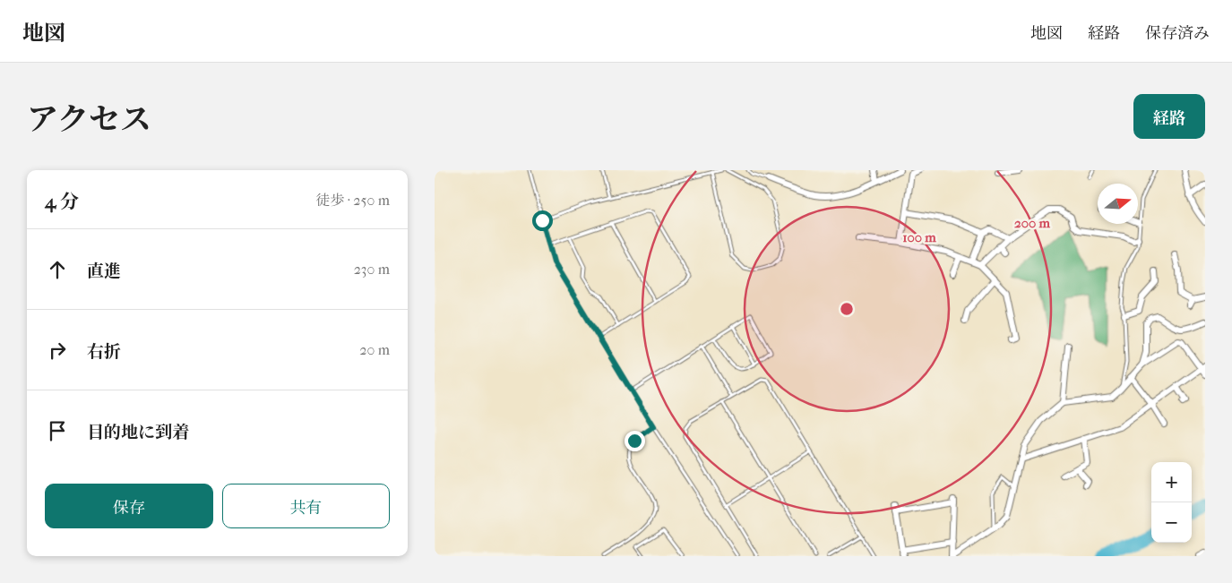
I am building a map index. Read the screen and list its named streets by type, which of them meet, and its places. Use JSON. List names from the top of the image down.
{
  "north": "right",
  "page": {
    "header": "地図",
    "nav": ["地図", "経路", "保存済み"],
    "title": "アクセス",
    "buttons": [
      "経路",
      ["保存", "共有"]
    ],
    "heading": ["4 分", "徒歩 · 250 m"],
    "list": [
      ["直進", "230 m"],
      ["右折", "20 m"],
      "目的地に到着"
    ],
    "map_buttons": ["+", "−"]
  },
  "rings": ["200 m", "100 m"]
}
